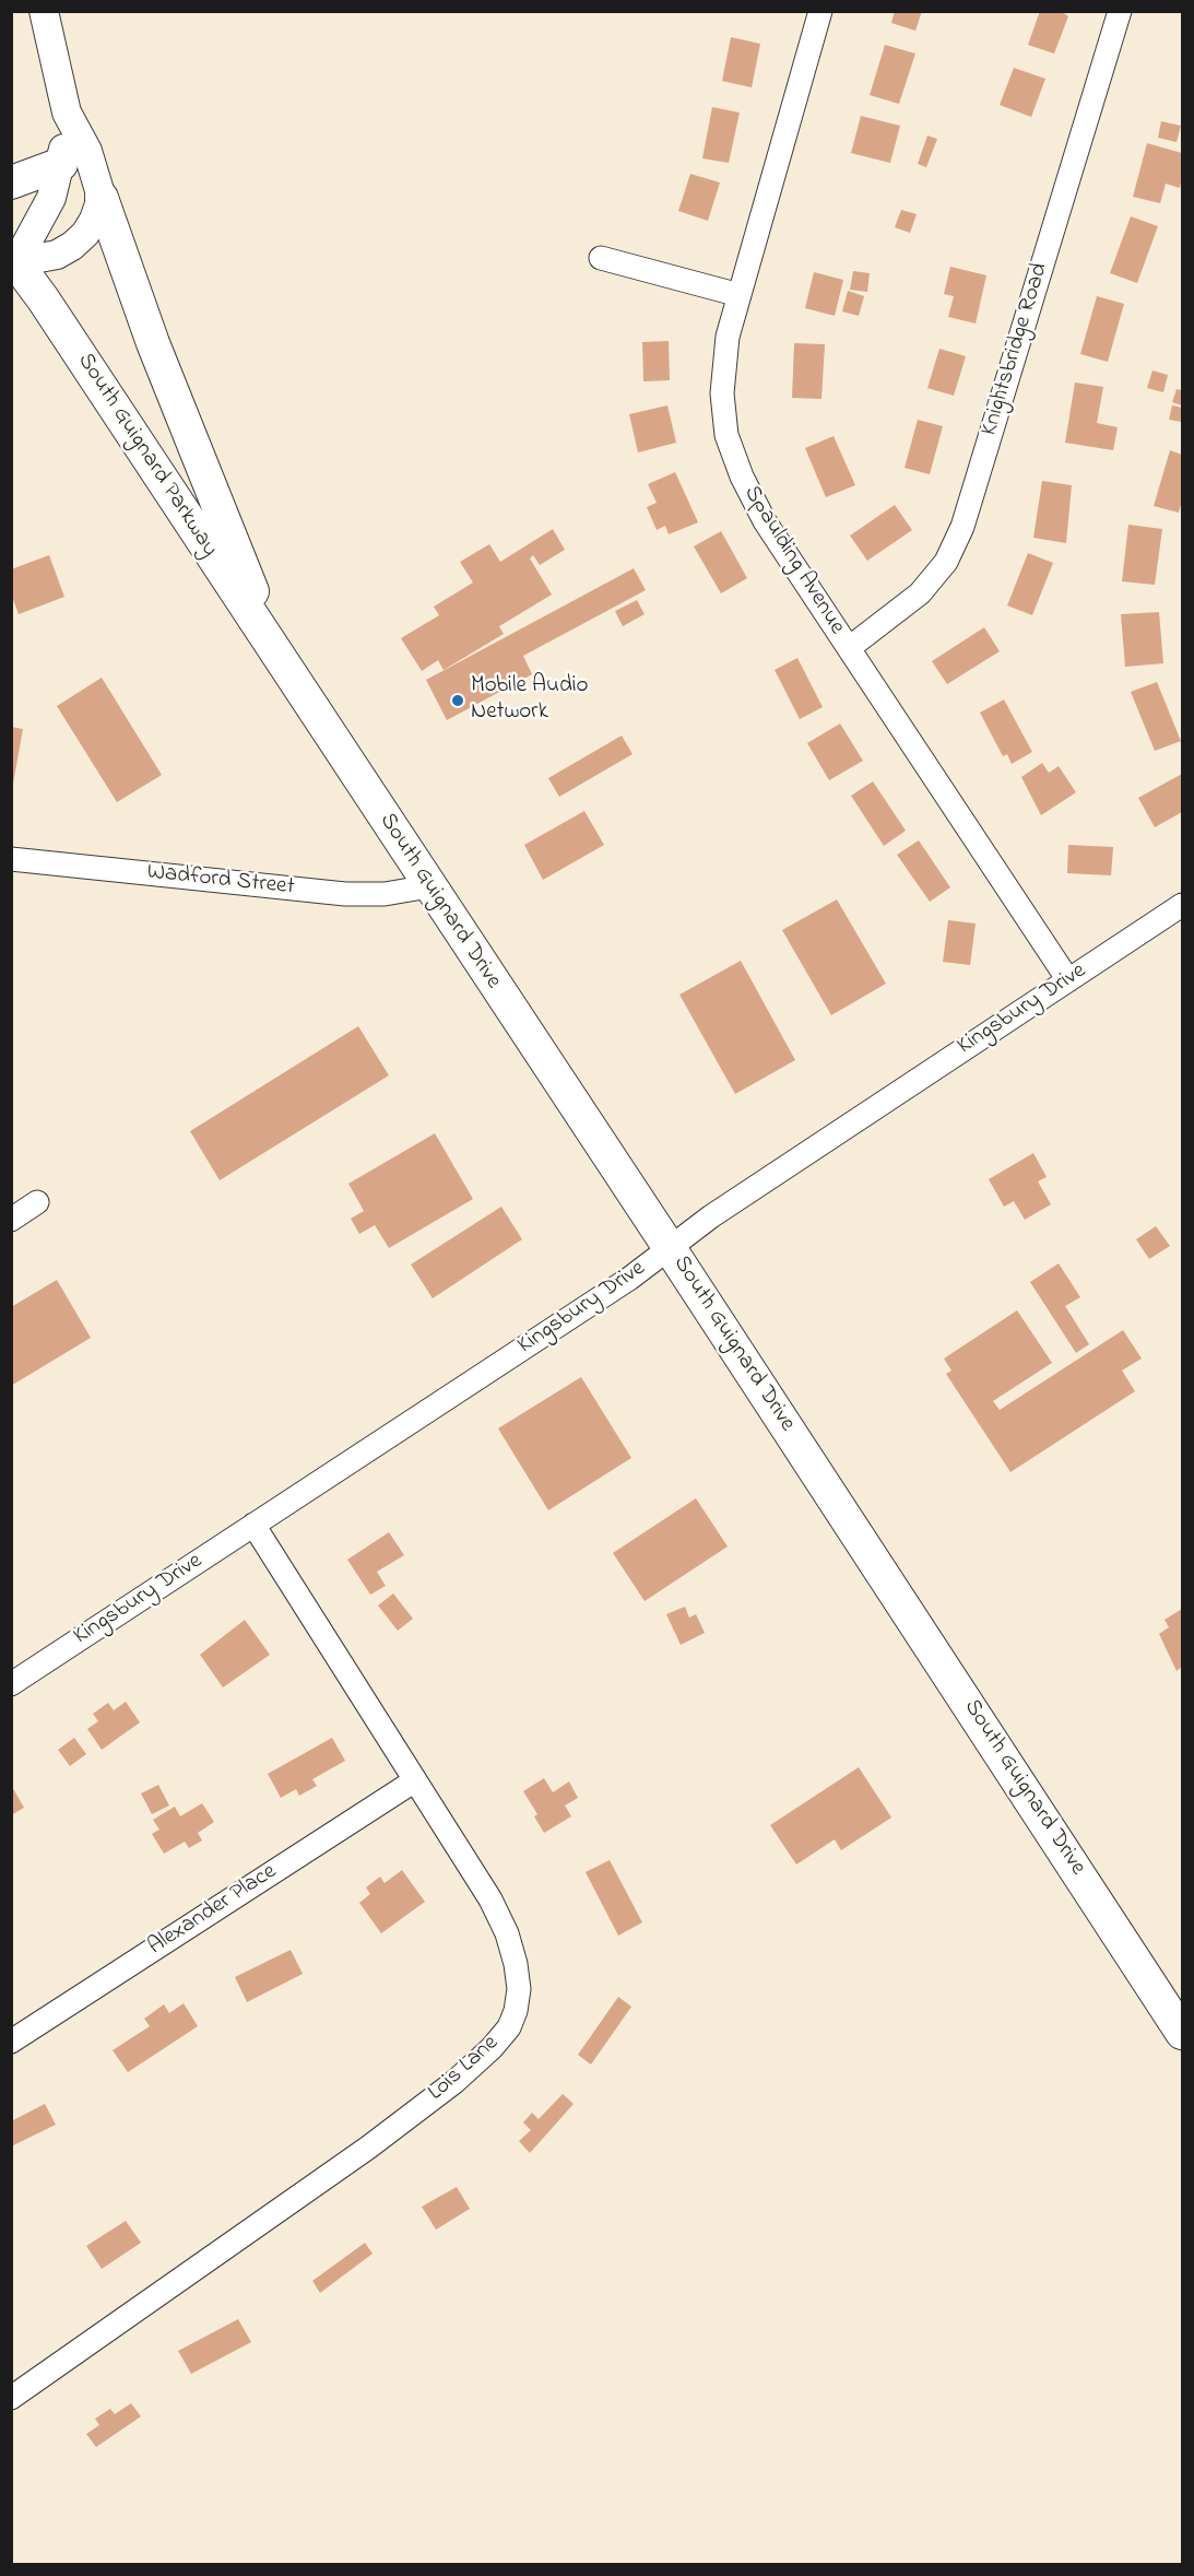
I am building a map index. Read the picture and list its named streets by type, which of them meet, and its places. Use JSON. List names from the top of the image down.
{
  "streets": {
    "highway": ["South Guignard Parkway", "South Guignard Drive"],
    "street": [
      "Knightsbridge Road",
      "Spaulding Avenue",
      "Wadford Street",
      "Kingsbury Drive",
      "Alexander Place",
      "Lois Lane"
    ]
  },
  "crossings": [
    ["Knightsbridge Road", "Spaulding Avenue"],
    ["South Guignard Parkway", "South Guignard Drive"],
    ["Spaulding Avenue", "Kingsbury Drive"],
    ["Wadford Street", "South Guignard Drive"],
    ["South Guignard Drive", "Kingsbury Drive"],
    ["Kingsbury Drive", "Lois Lane"],
    ["Alexander Place", "Lois Lane"]
  ],
  "places": ["Mobile Audio Network"]
}
